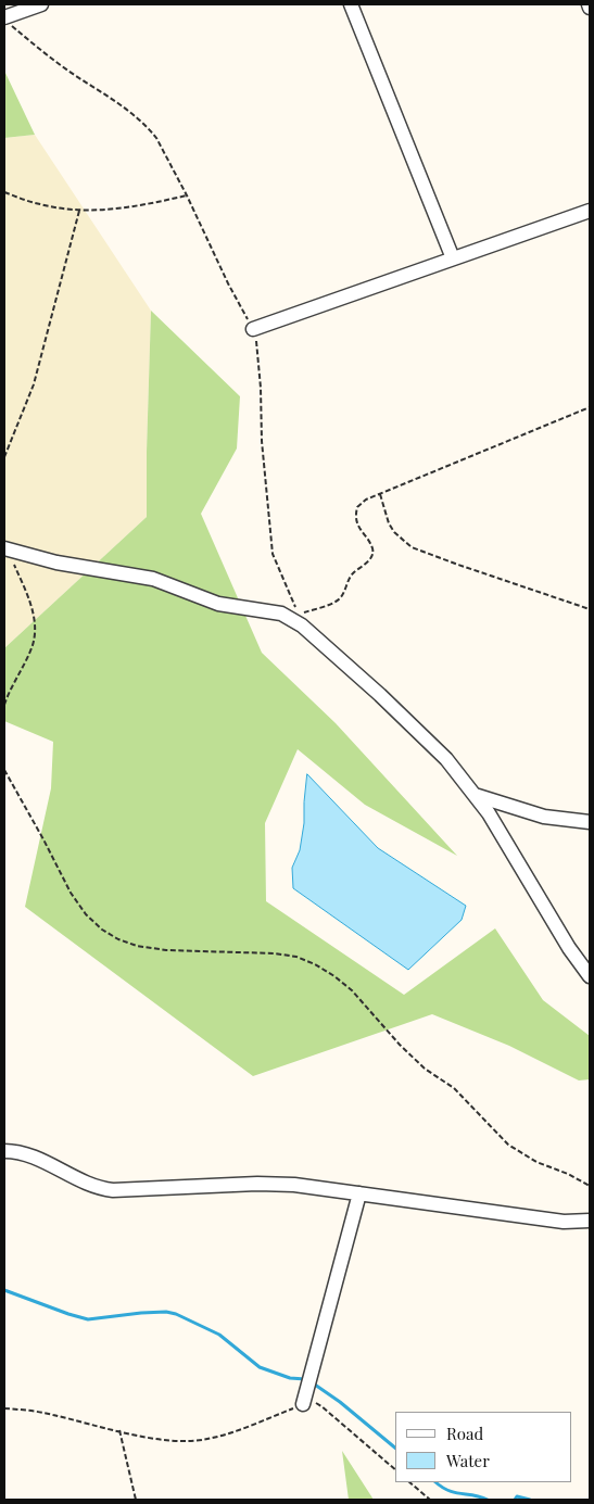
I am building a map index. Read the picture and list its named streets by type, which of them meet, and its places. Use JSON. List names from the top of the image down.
{
  "legend": ["Road", "Water"]
}
